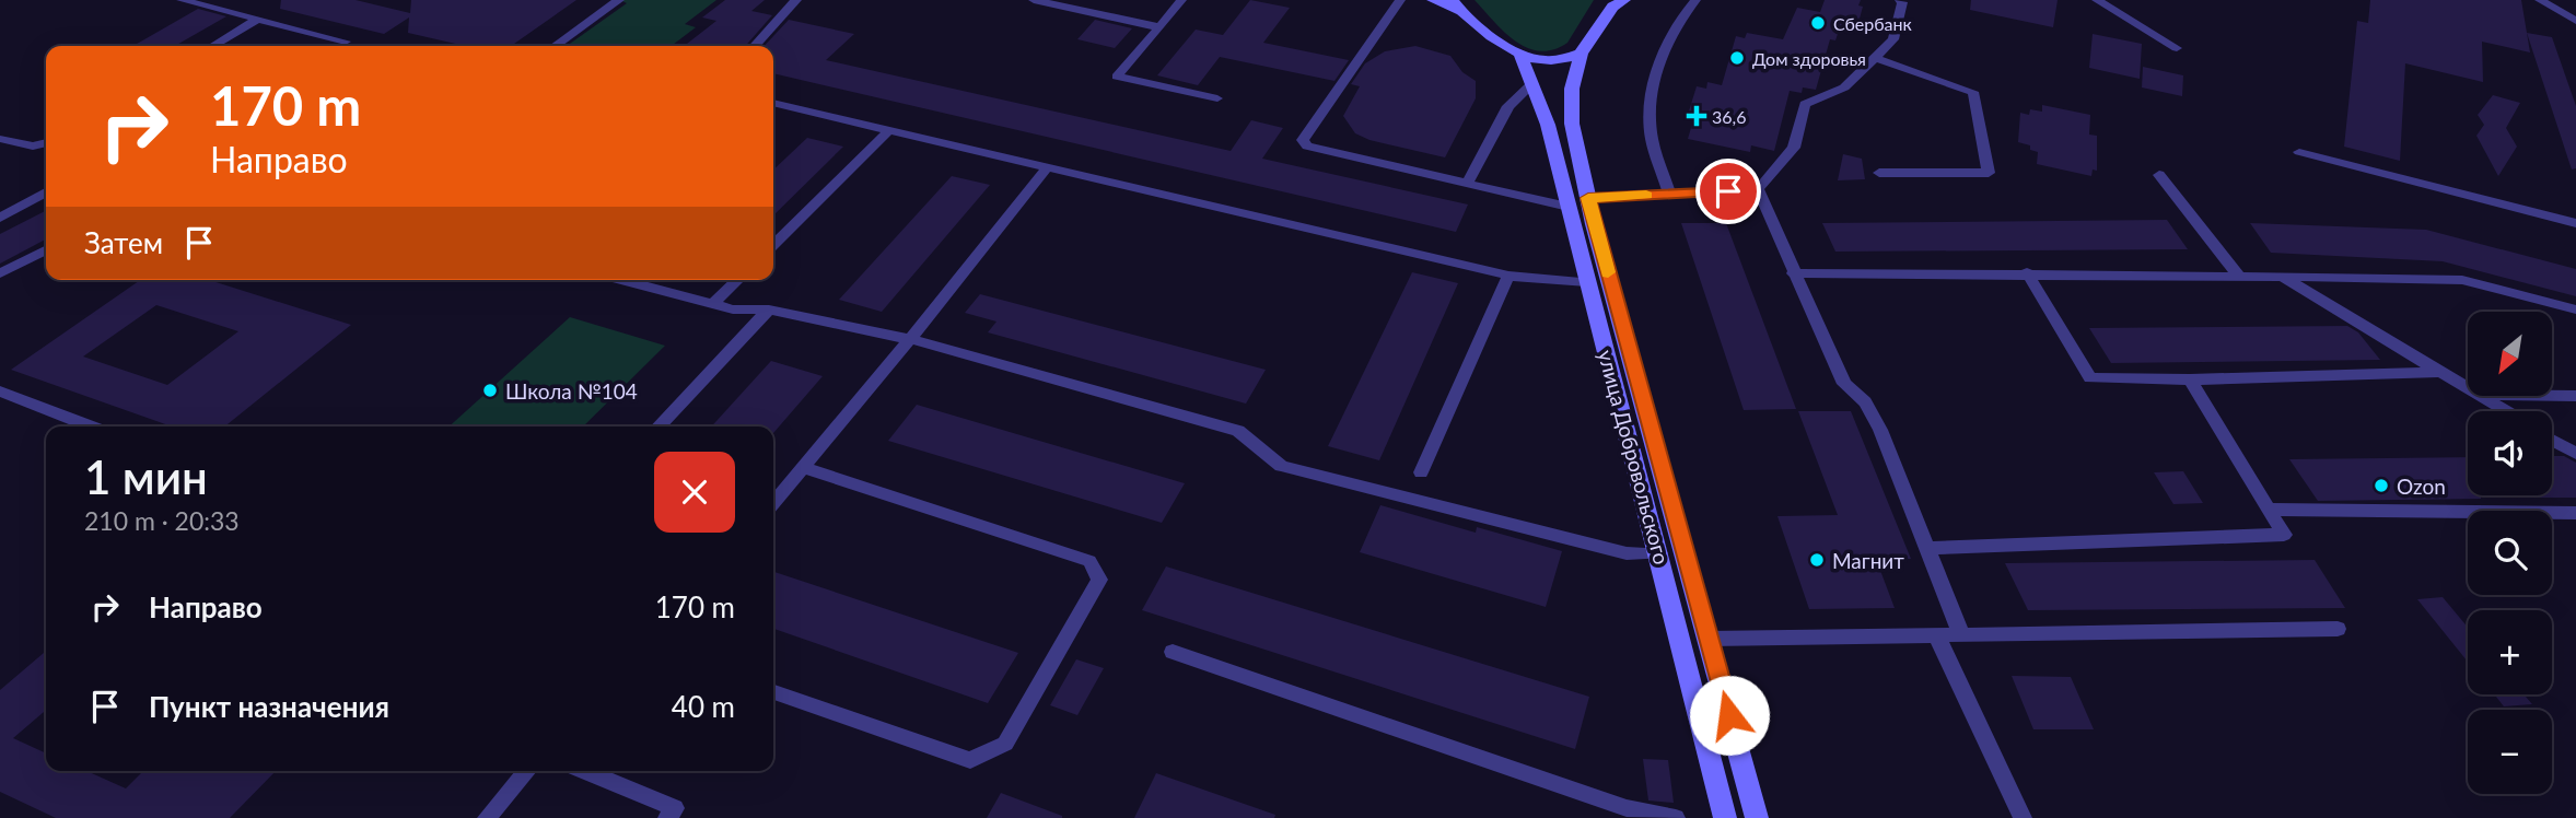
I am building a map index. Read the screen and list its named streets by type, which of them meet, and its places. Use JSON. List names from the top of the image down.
{
  "streets": {
    "main road": ["улица Добровольского"]
  },
  "places": {
    "other": [
      "Сбербанк",
      "Дом здоровья",
      "Школа №104",
      "Ozon",
      "Магнит"
    ],
    "health": ["36,6"]
  },
  "north": "bottom left",
  "page": {
    "turn": ["170 m", "Направо"],
    "then": "Затем",
    "map_buttons": ["+", "−"],
    "heading": ["1 мин", "210 m · 20:33"],
    "list": [
      {
        "name": "Направо",
        "value": "170 m"
      },
      {
        "name": "Пункт назначения",
        "value": "40 m"
      }
    ]
  }
}
